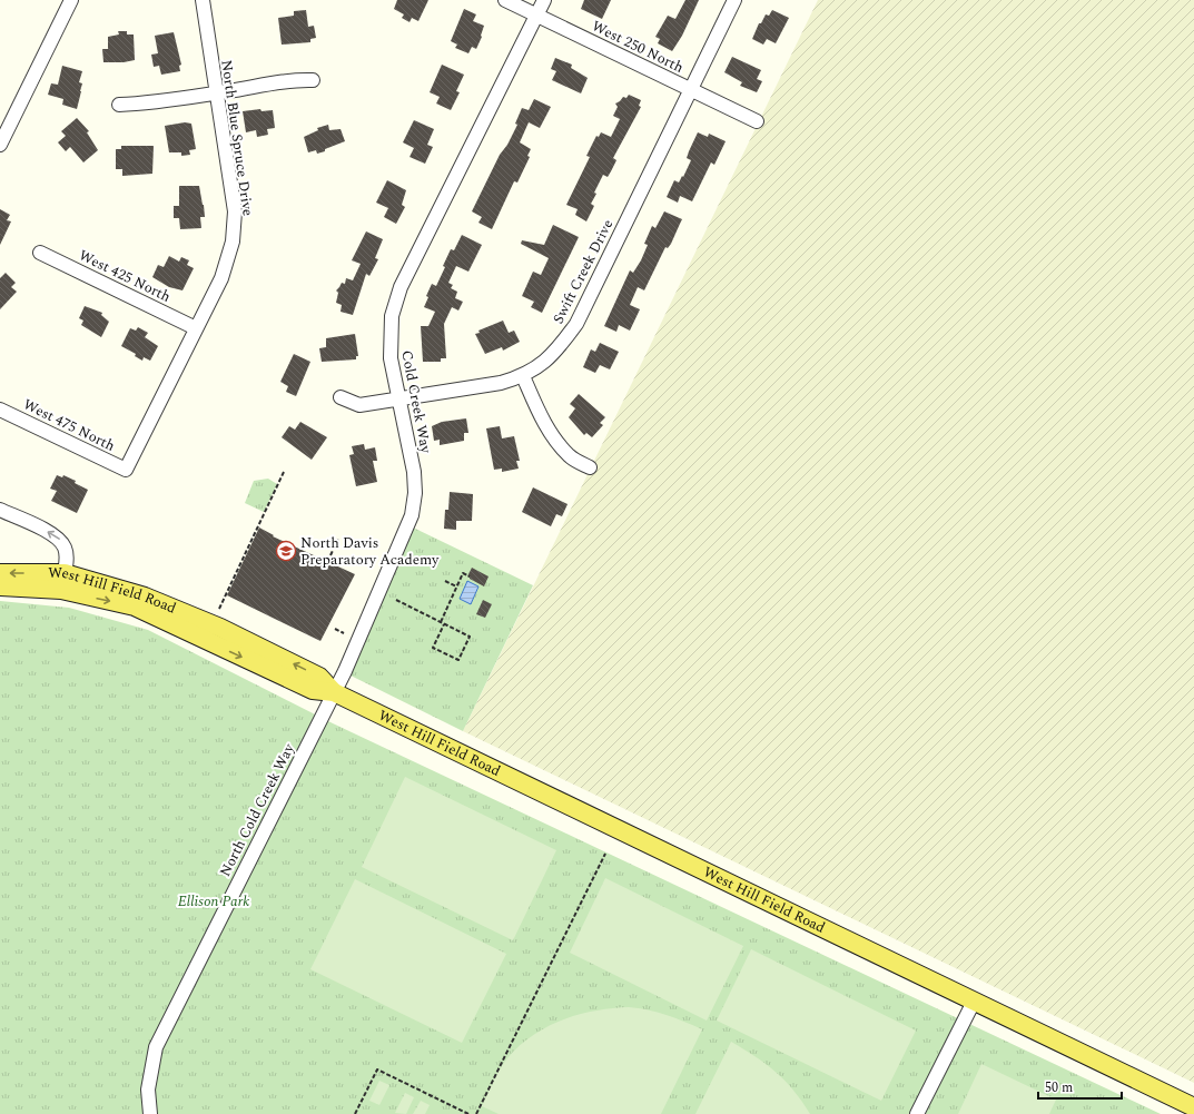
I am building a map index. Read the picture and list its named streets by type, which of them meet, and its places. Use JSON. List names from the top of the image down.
{
  "streets": {
    "main road": ["West Hill Field Road"],
    "street": [
      "West 250 North",
      "North Blue Spruce Drive",
      "Swift Creek Drive",
      "West 425 North",
      "Cold Creek Way",
      "West 475 North",
      "North Cold Creek Way"
    ]
  },
  "crossings": [
    ["West 250 North", "Swift Creek Drive"],
    ["West 250 North", "Cold Creek Way"],
    ["North Blue Spruce Drive", "West 425 North"],
    ["North Blue Spruce Drive", "West 475 North"],
    ["Swift Creek Drive", "Cold Creek Way"],
    ["Cold Creek Way", "North Cold Creek Way"],
    ["West Hill Field Road", "North Cold Creek Way"]
  ],
  "parks": ["Ellison Park"],
  "places": {
    "school or university": ["North Davis Preparatory Academy"]
  },
  "scale_bar": "50 m"
}
